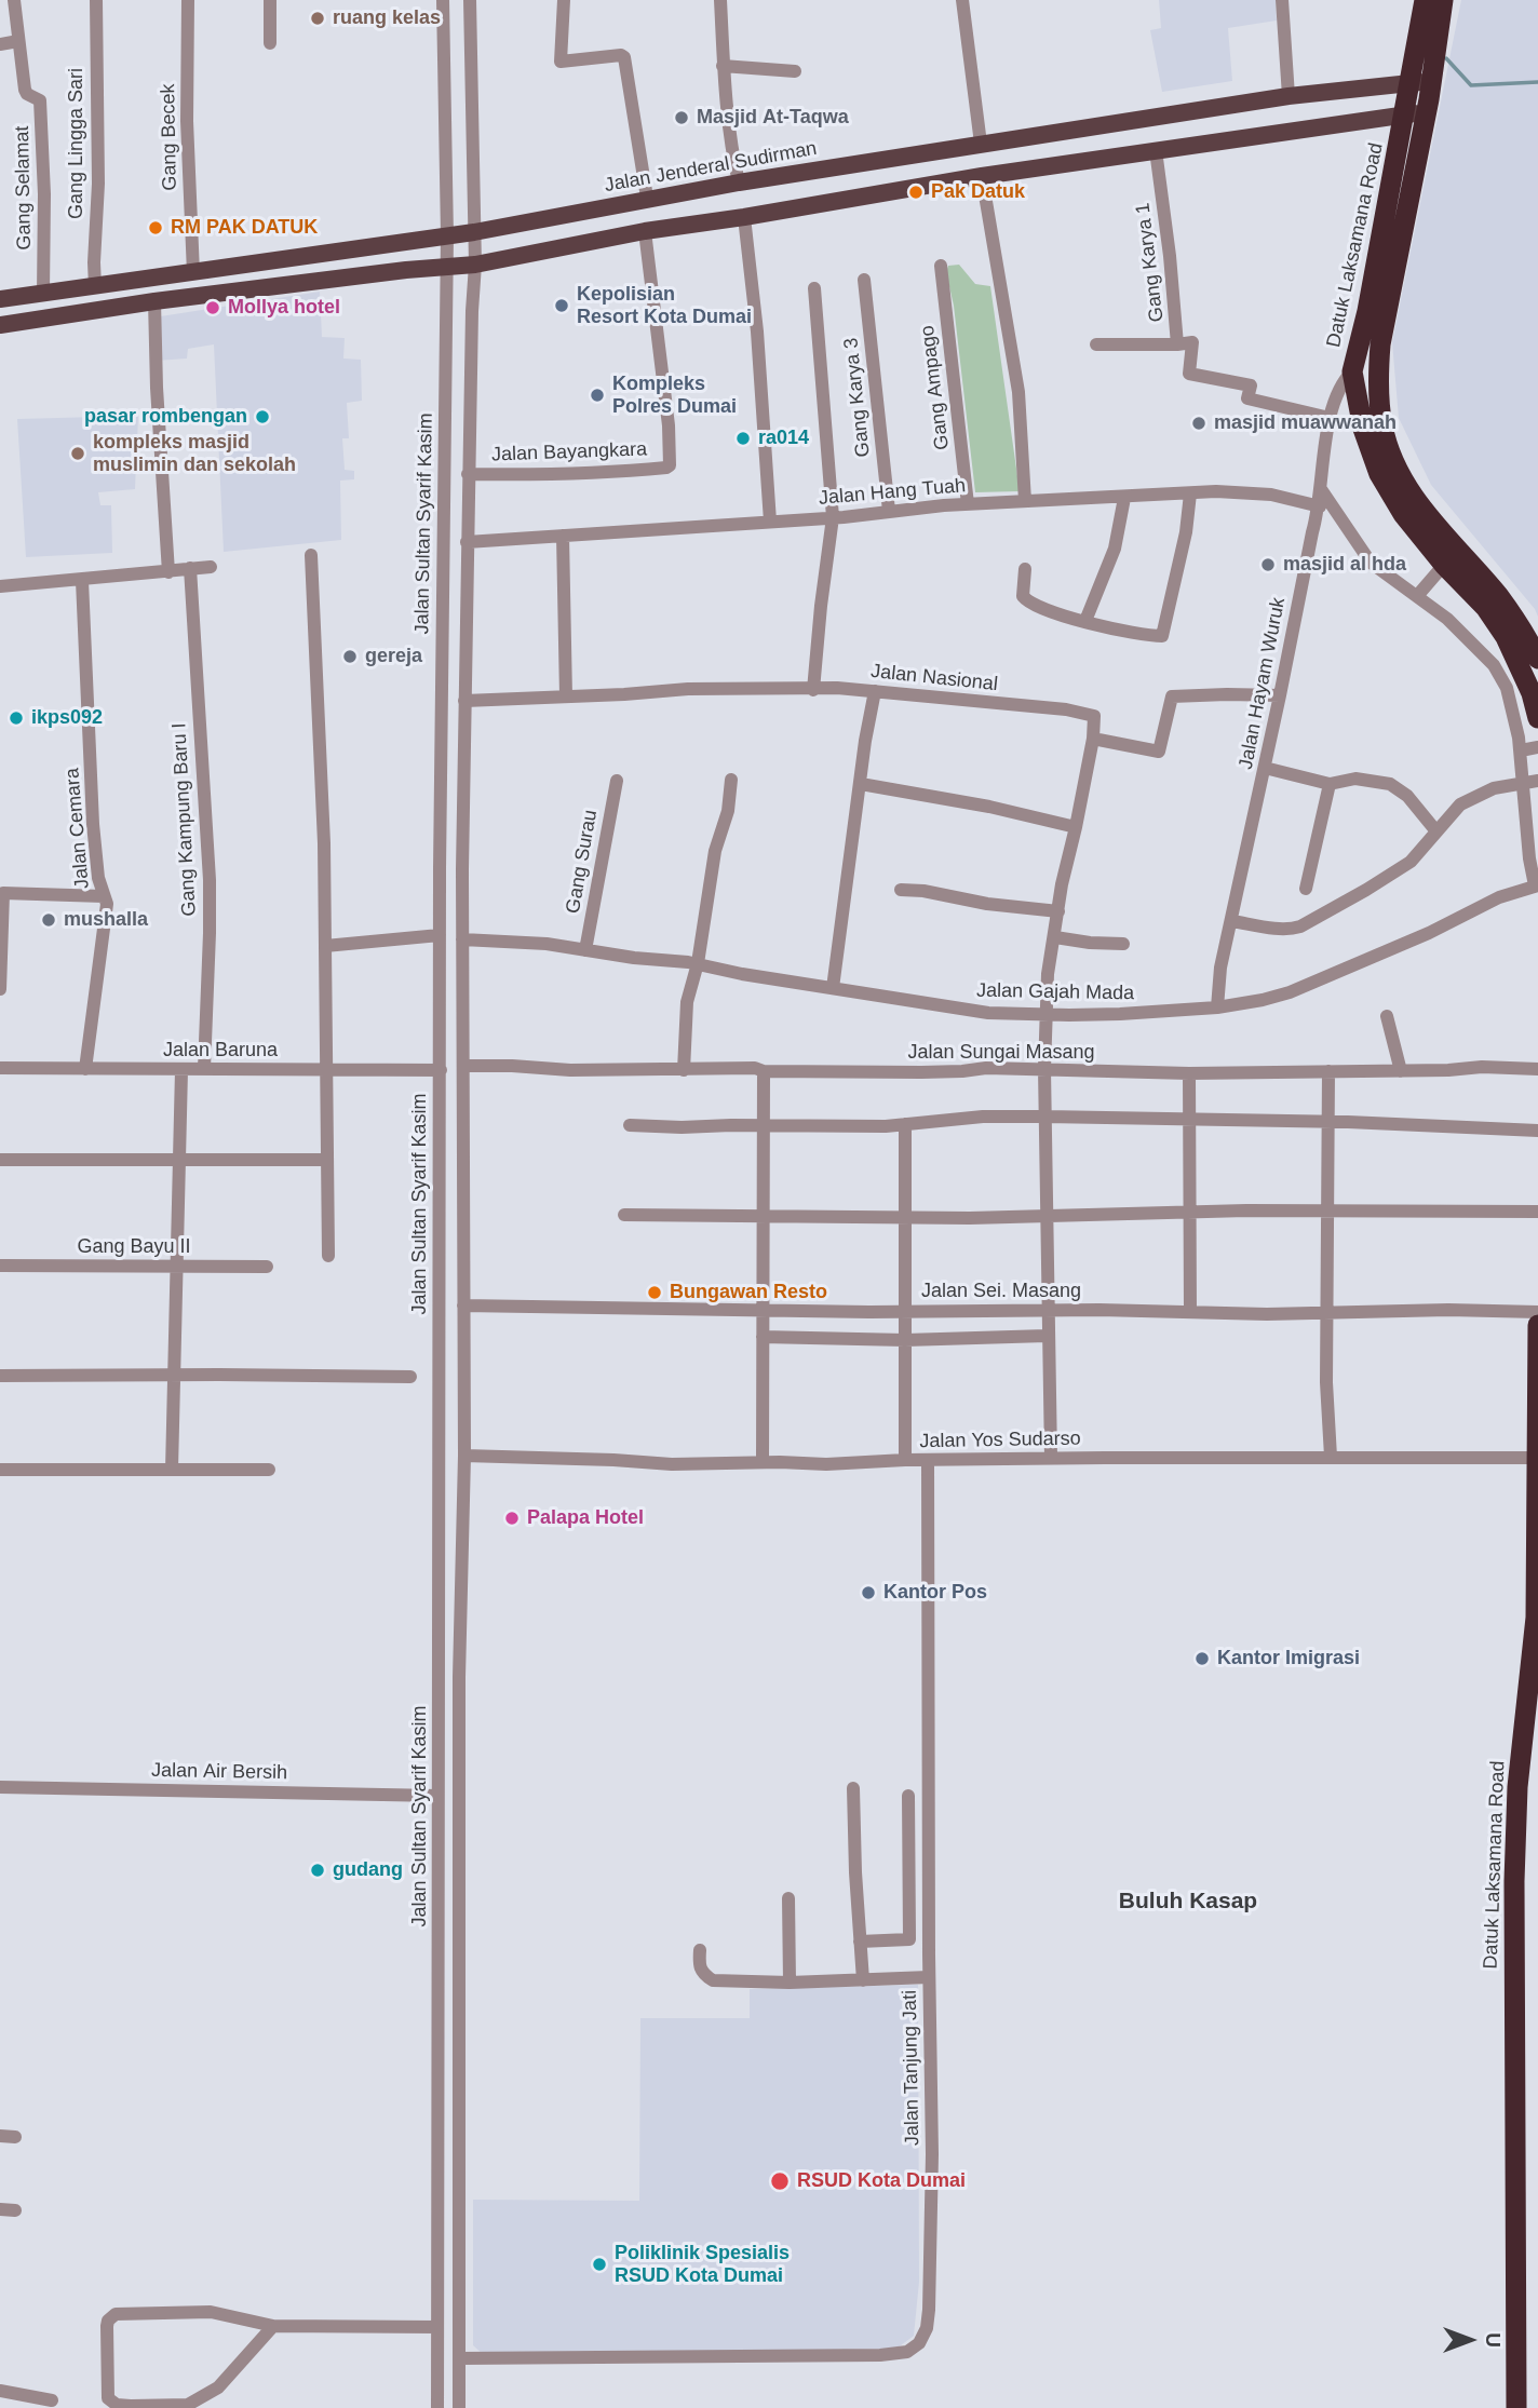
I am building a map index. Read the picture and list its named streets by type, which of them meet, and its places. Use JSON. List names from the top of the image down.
{
  "streets": {
    "highway": ["Datuk Laksamana Road"],
    "main road": ["Jalan Jenderal Sudirman"],
    "street": [
      "Gang Becek",
      "Gang Lingga Sari",
      "Gang Selamat",
      "Gang Karya 1",
      "Gang Ampago",
      "Gang Karya 3",
      "Jalan Bayangkara",
      "Jalan Hang Tuah",
      "Jalan Sultan Syarif Kasim",
      "Jalan Nasional",
      "Jalan Hayam Wuruk",
      "Gang Kampung Baru I",
      "Jalan Cemara",
      "Gang Surau",
      "Jalan Gajah Mada",
      "Jalan Baruna",
      "Jalan Sungai Masang",
      "Gang Bayu II",
      "Jalan Sei. Masang",
      "Jalan Yos Sudarso",
      "Jalan Air Bersih",
      "Jalan Tanjung Jati"
    ]
  },
  "crossings": [
    ["Gang Becek", "Jalan Jenderal Sudirman"],
    ["Gang Lingga Sari", "Jalan Jenderal Sudirman"],
    ["Jalan Jenderal Sudirman", "Gang Selamat"],
    ["Jalan Jenderal Sudirman", "Datuk Laksamana Road"],
    ["Jalan Jenderal Sudirman", "Jalan Sultan Syarif Kasim"],
    ["Datuk Laksamana Road", "Jalan Hayam Wuruk"],
    ["Datuk Laksamana Road", "Jalan Yos Sudarso"],
    ["Gang Karya 1", "Jalan Hayam Wuruk"],
    ["Gang Ampago", "Jalan Hang Tuah"],
    ["Gang Karya 3", "Jalan Hang Tuah"],
    ["Jalan Bayangkara", "Jalan Sultan Syarif Kasim"],
    ["Jalan Hang Tuah", "Jalan Sultan Syarif Kasim"],
    ["Jalan Hang Tuah", "Jalan Hayam Wuruk"],
    ["Jalan Sultan Syarif Kasim", "Jalan Nasional"],
    ["Jalan Sultan Syarif Kasim", "Jalan Gajah Mada"],
    ["Jalan Sultan Syarif Kasim", "Jalan Baruna"],
    ["Jalan Sultan Syarif Kasim", "Jalan Sungai Masang"],
    ["Jalan Sultan Syarif Kasim", "Jalan Sei. Masang"],
    ["Jalan Sultan Syarif Kasim", "Jalan Yos Sudarso"],
    ["Jalan Sultan Syarif Kasim", "Jalan Air Bersih"],
    ["Jalan Sultan Syarif Kasim", "Jalan Tanjung Jati"],
    ["Jalan Hayam Wuruk", "Jalan Gajah Mada"],
    ["Gang Kampung Baru I", "Jalan Baruna"],
    ["Jalan Cemara", "Jalan Baruna"],
    ["Gang Surau", "Jalan Gajah Mada"],
    ["Jalan Yos Sudarso", "Jalan Tanjung Jati"]
  ],
  "districts": ["Buluh Kasap"],
  "places": [
    "ruang kelas",
    "Masjid At-Taqwa",
    "Pak Datuk",
    "RM PAK DATUK",
    "Kepolisian Resort Kota Dumai",
    "Mollya hotel",
    "Kompleks Polres Dumai",
    "pasar rombengan",
    "masjid muawwanah",
    "ra014",
    "kompleks masjid muslimin dan sekolah",
    "masjid al hda",
    "gereja",
    "ikps092",
    "mushalla",
    "Bungawan Resto",
    "Palapa Hotel",
    "Kantor Pos",
    "Kantor Imigrasi",
    "gudang",
    "RSUD Kota Dumai",
    "Poliklinik Spesialis RSUD Kota Dumai"
  ],
  "north": "right"
}
